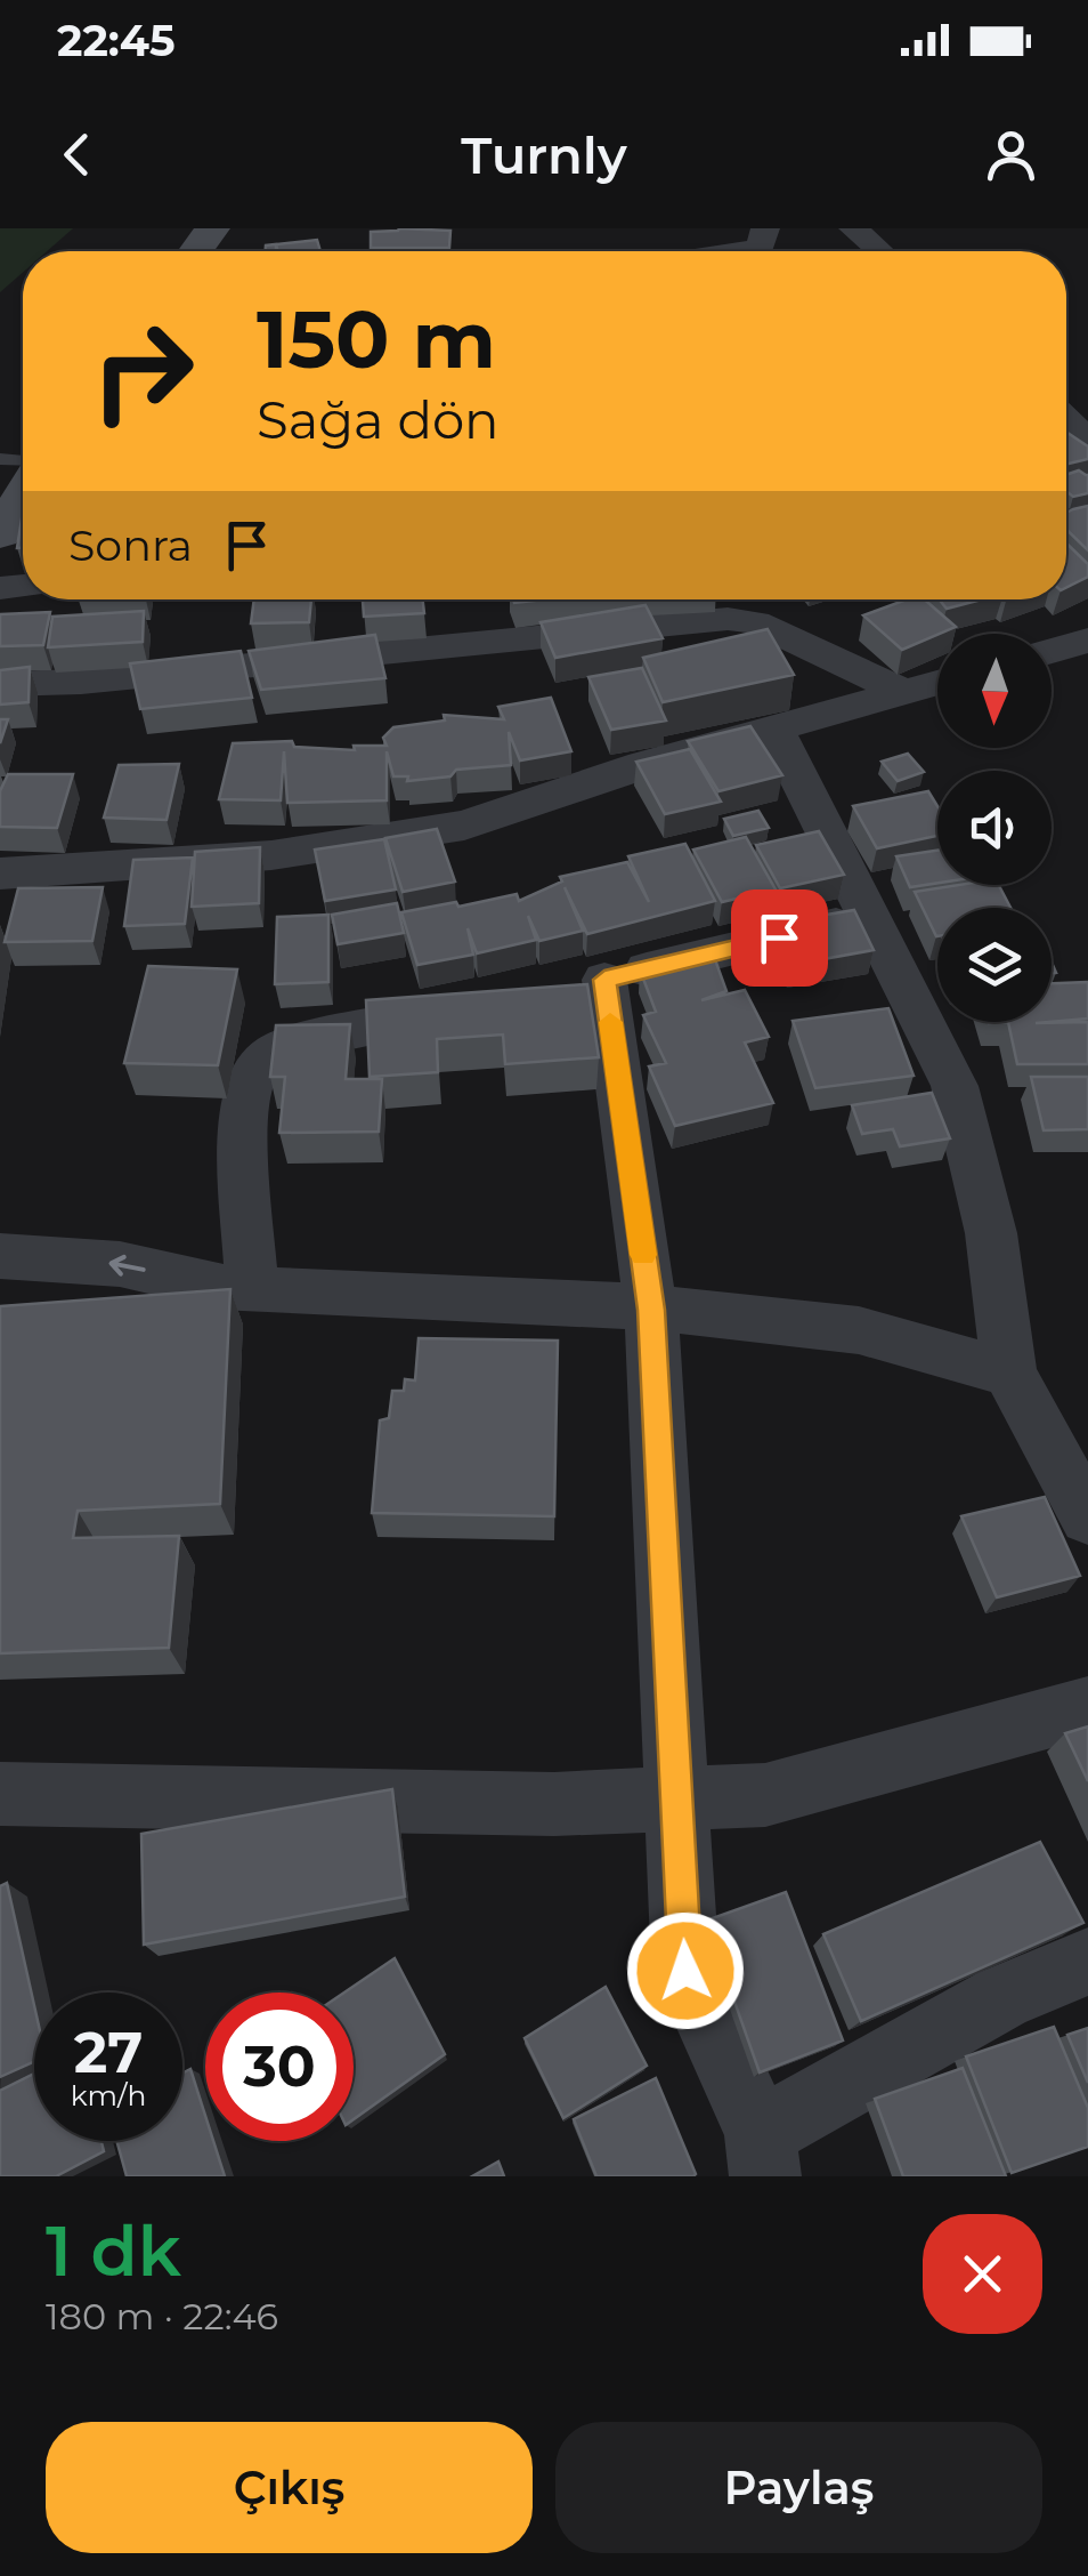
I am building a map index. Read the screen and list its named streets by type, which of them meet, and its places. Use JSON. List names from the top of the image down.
{
  "north": "bottom",
  "page": {
    "status": "22:45",
    "header": "Turnly",
    "turn": ["150 m", "Sağa dön"],
    "then": "Sonra",
    "speed": "27 km/h",
    "limit": "30",
    "heading": ["1 dk", "180 m · 22:46"],
    "buttons": ["Çıkış", "Paylaş"]
  }
}
